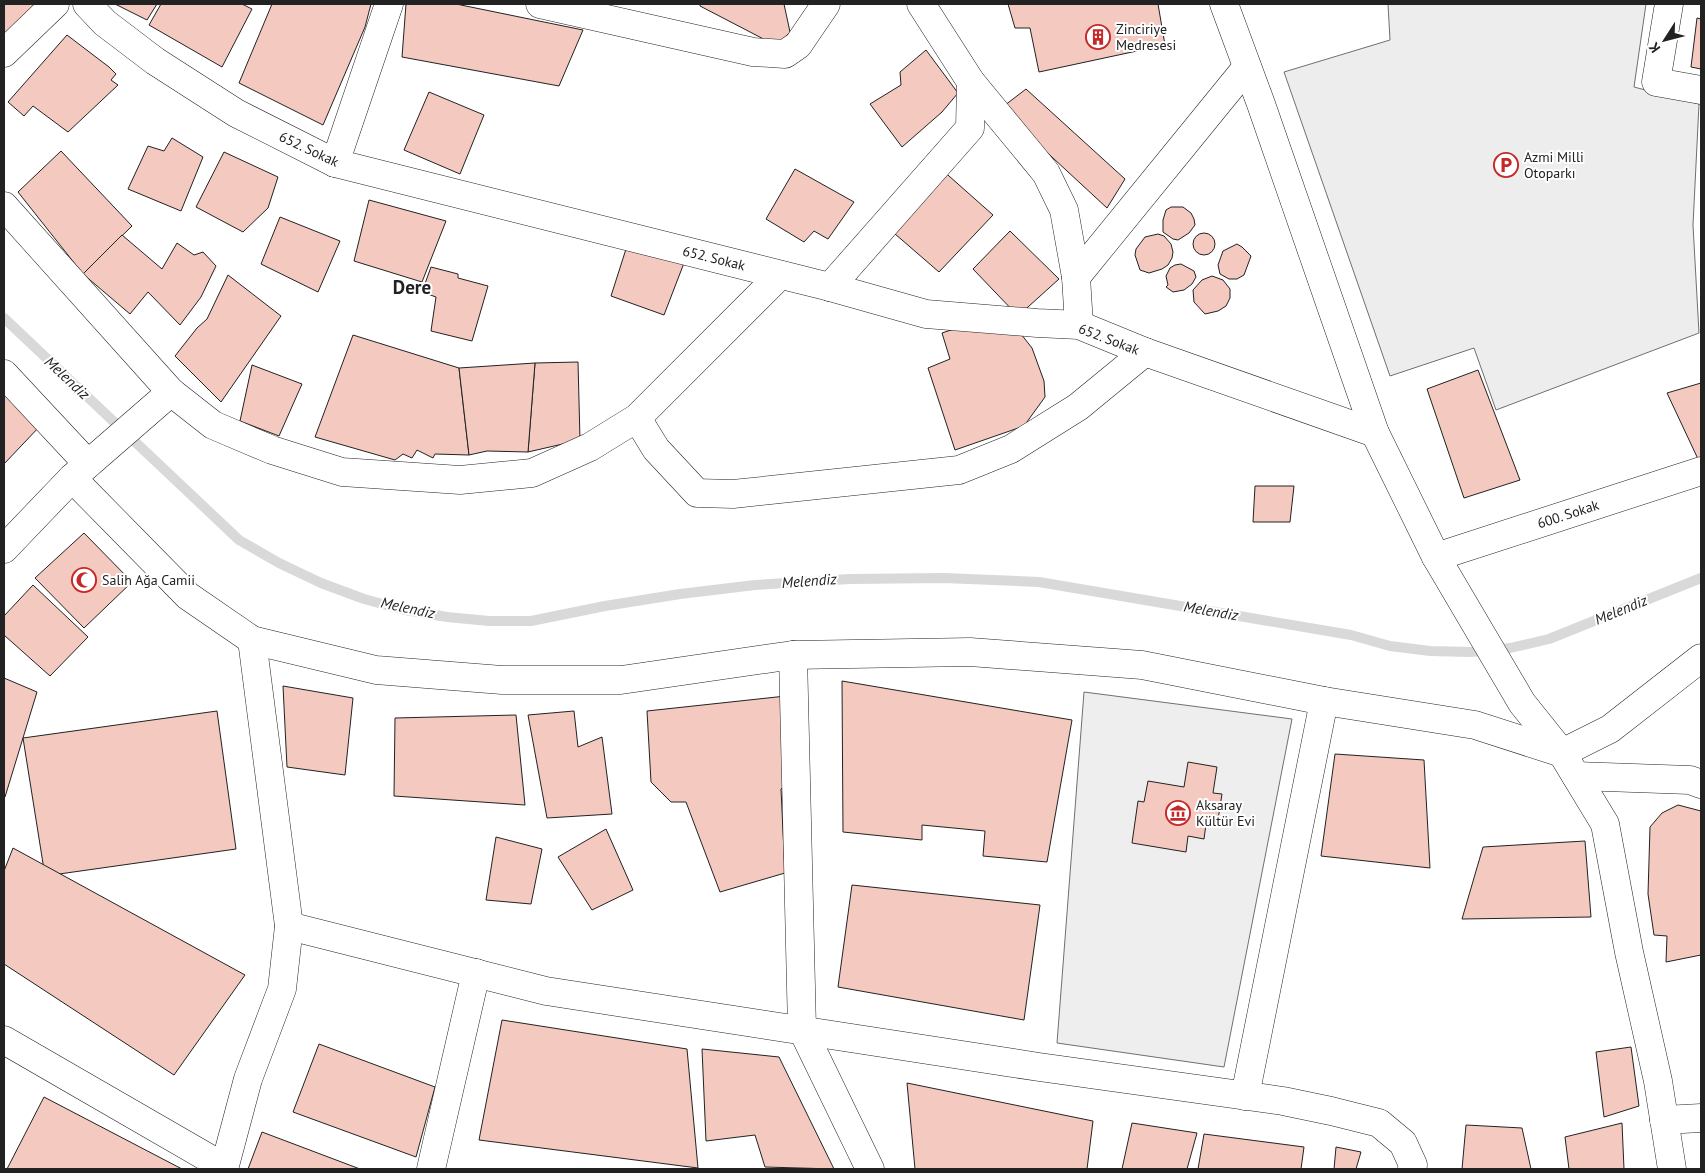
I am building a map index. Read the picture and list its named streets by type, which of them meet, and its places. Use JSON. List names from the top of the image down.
{
  "streets": {
    "street": ["652. Sokak", "600. Sokak"]
  },
  "districts": ["Dere"],
  "water": ["Melendiz"],
  "places": {
    "building": ["Zinciriye Medresesi"],
    "parking": ["Azmi Milli Otoparkı"],
    "mosque": ["Salih Ağa Camii"],
    "museum": ["Aksaray Kültür Evi"]
  },
  "north": "bottom left"
}
